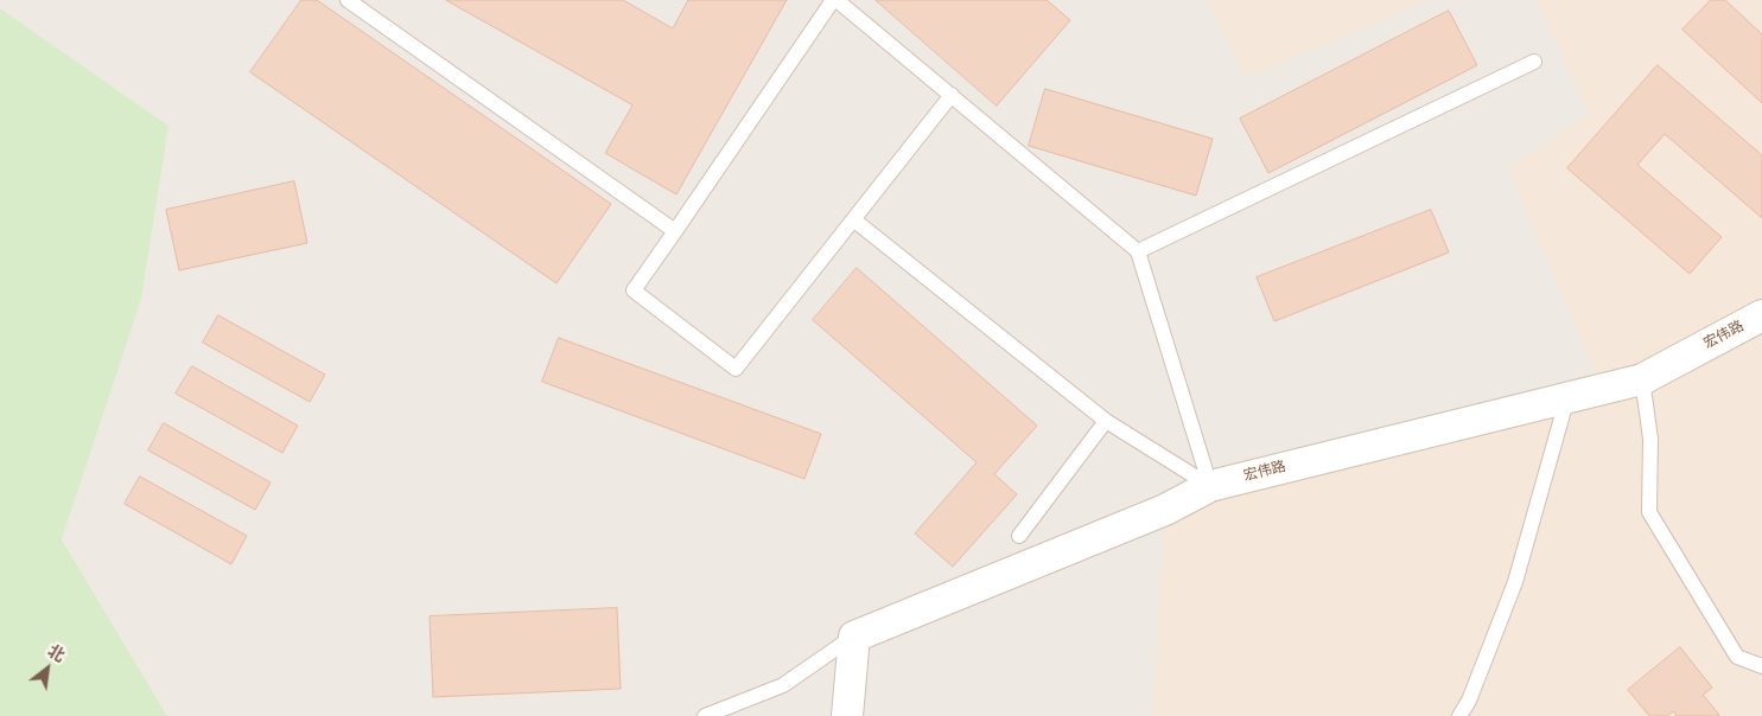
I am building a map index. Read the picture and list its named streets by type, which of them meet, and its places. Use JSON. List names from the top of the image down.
{
  "streets": {
    "street": ["宏伟路"]
  },
  "north": "top right"
}
